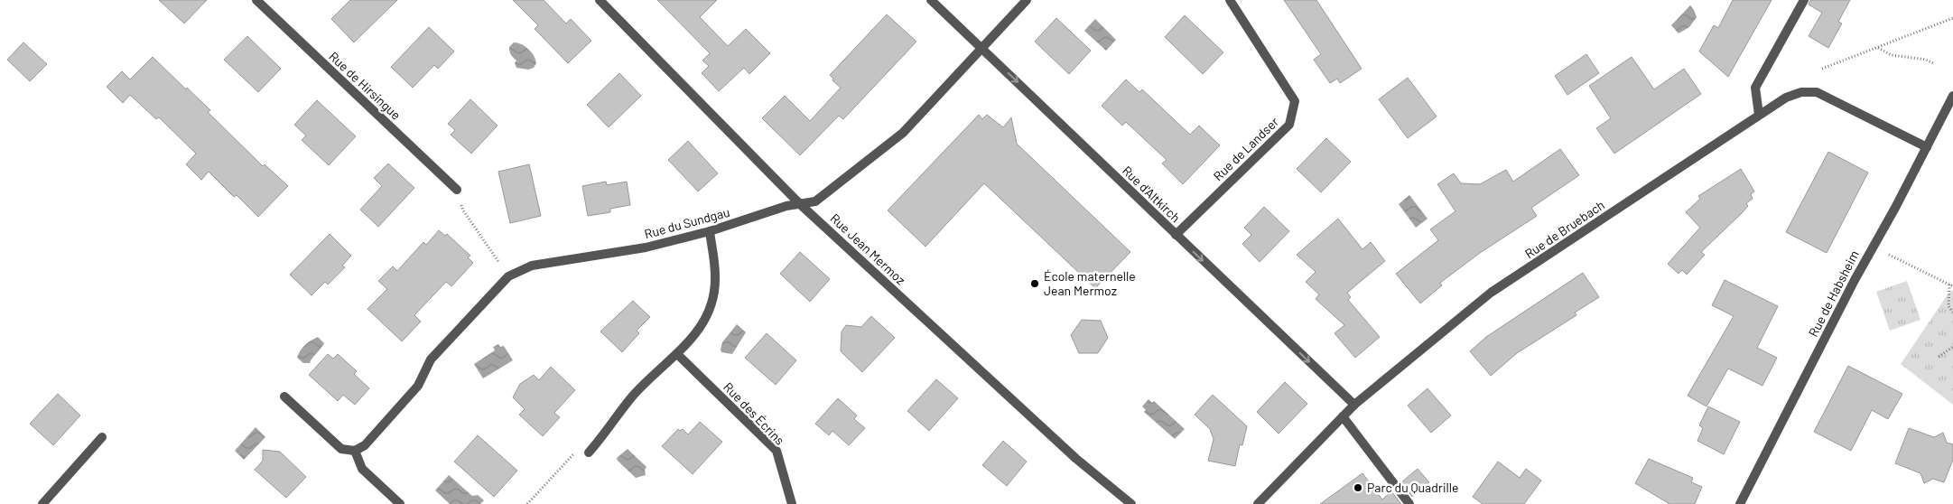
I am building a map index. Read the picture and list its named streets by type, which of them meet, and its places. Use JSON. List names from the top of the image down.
{
  "streets": {
    "street": [
      "Rue de Hirsingue",
      "Rue de Landser",
      "Rue d'Altkirch",
      "Rue du Sundgau",
      "Rue de Bruebach",
      "Rue Jean Mermoz",
      "Rue de Habsheim",
      "Rue des Écrins"
    ]
  },
  "crossings": [
    ["Rue de Landser", "Rue d'Altkirch"],
    ["Rue d'Altkirch", "Rue du Sundgau"],
    ["Rue d'Altkirch", "Rue de Bruebach"],
    ["Rue du Sundgau", "Rue Jean Mermoz"],
    ["Rue de Bruebach", "Rue de Habsheim"]
  ],
  "one_way": ["Rue d'Altkirch"],
  "places": ["École maternelle Jean Mermoz", "Parc du Quadrille"]
}
